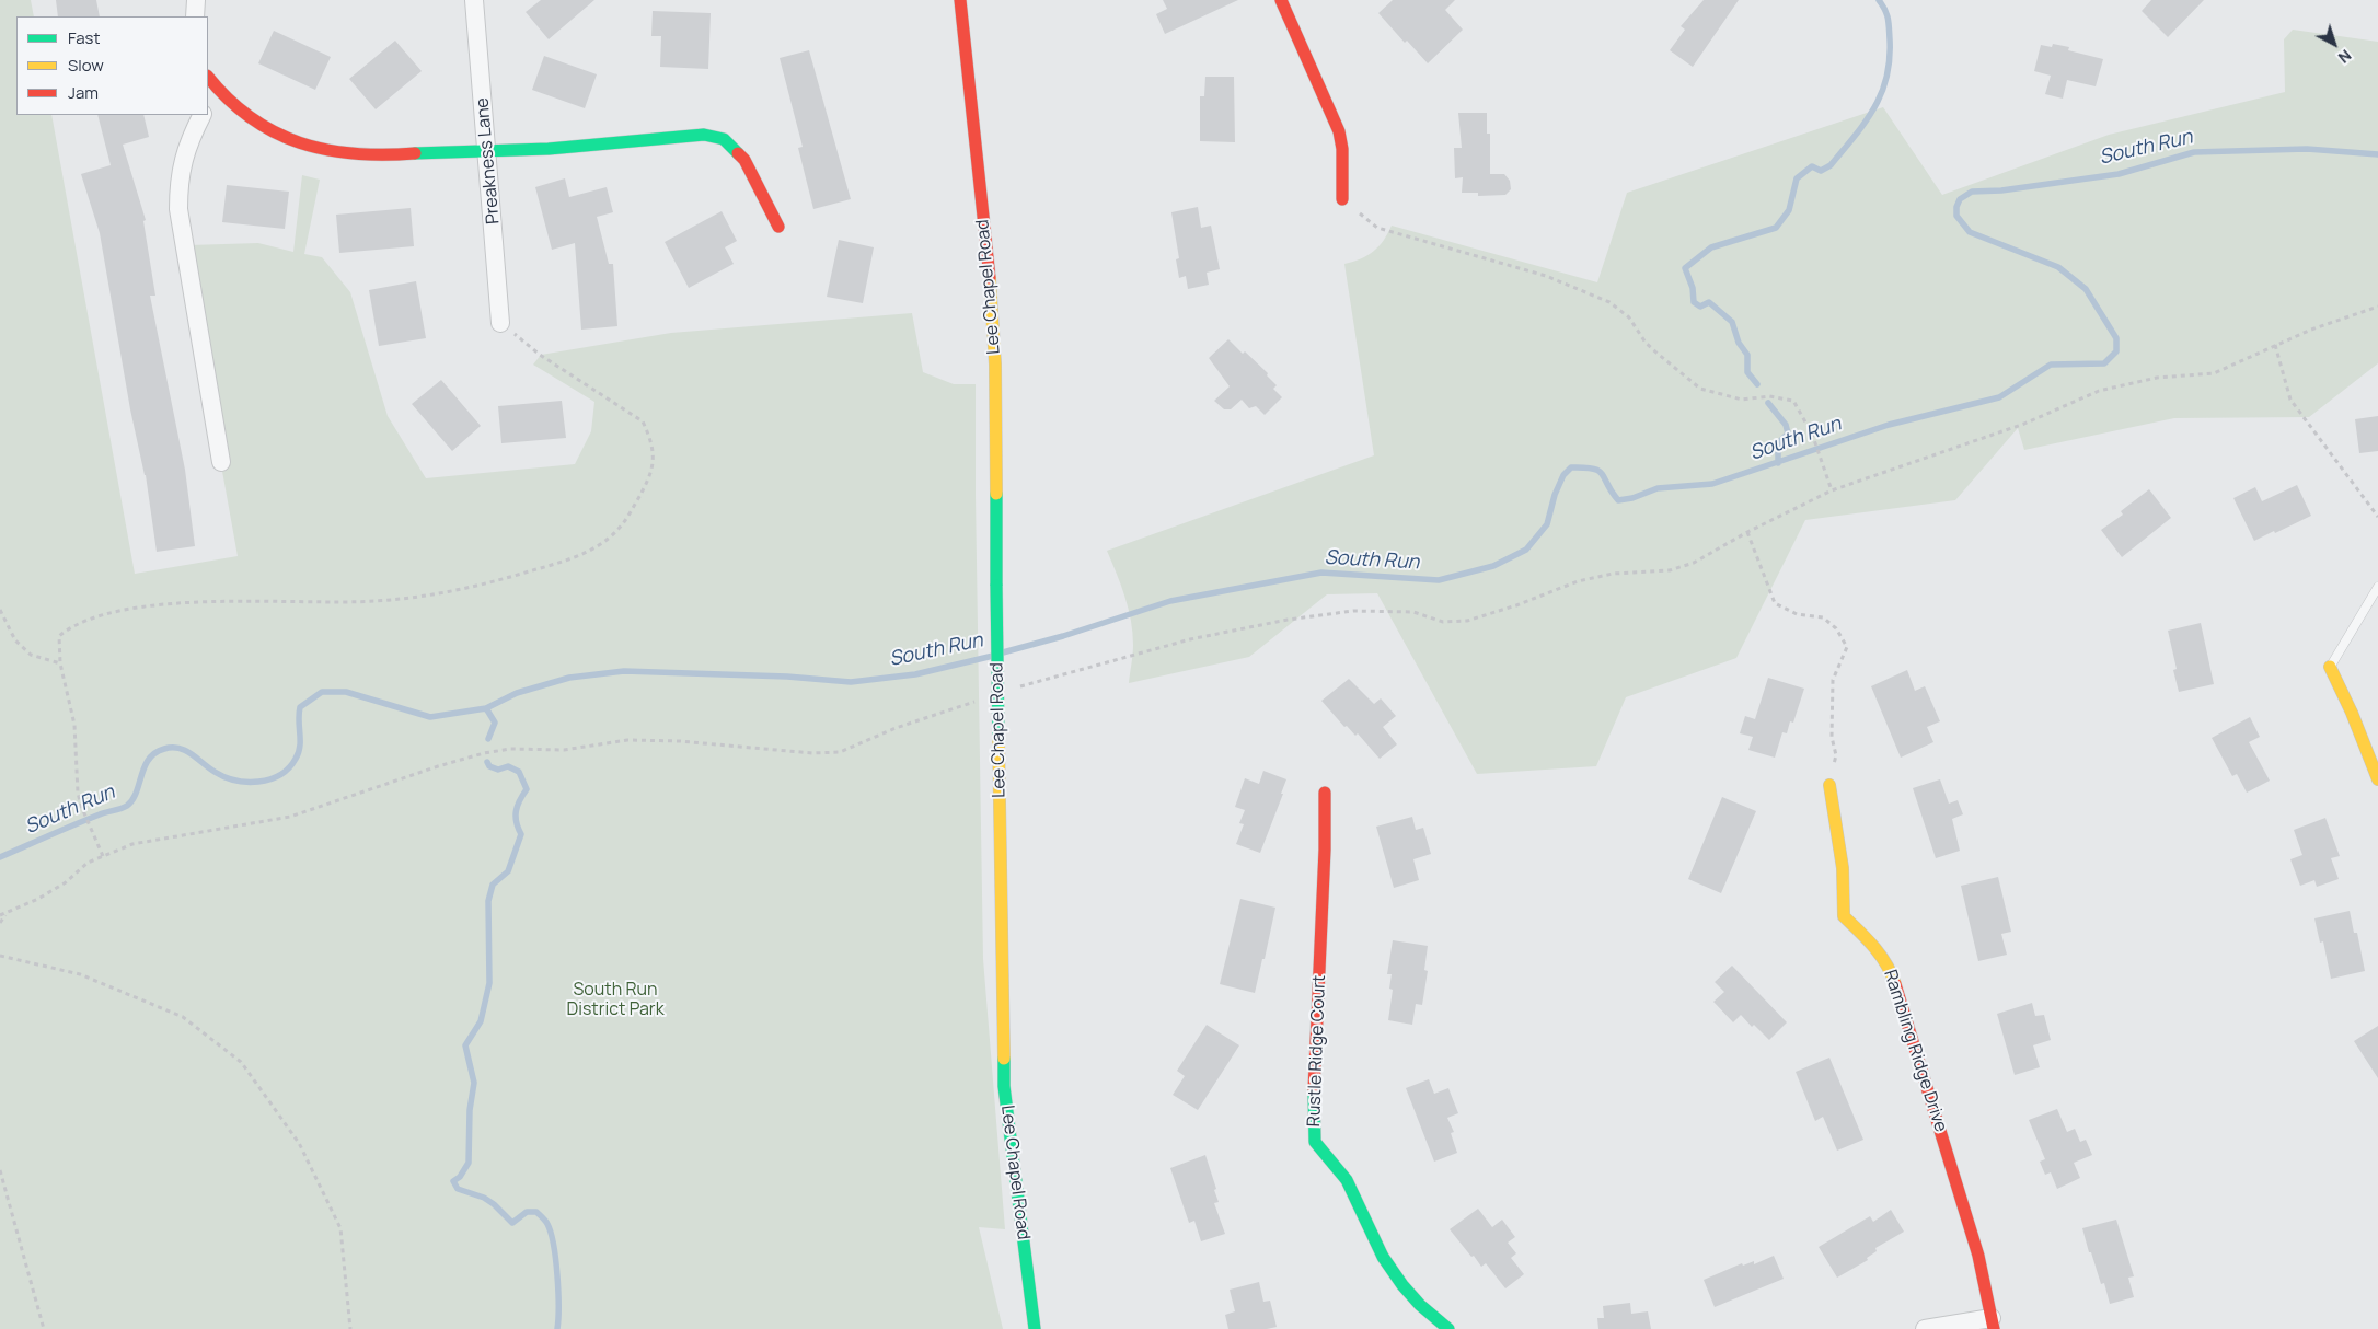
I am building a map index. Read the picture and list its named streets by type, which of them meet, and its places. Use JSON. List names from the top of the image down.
{
  "streets": {
    "street": [
      "Preakness Lane",
      "Lee Chapel Road",
      "Rustle Ridge Court",
      "Rambling Ridge Drive"
    ]
  },
  "water": ["South Run"],
  "parks": ["South Run District Park"],
  "legend": ["Fast", "Slow", "Jam"],
  "north": "bottom right"
}
